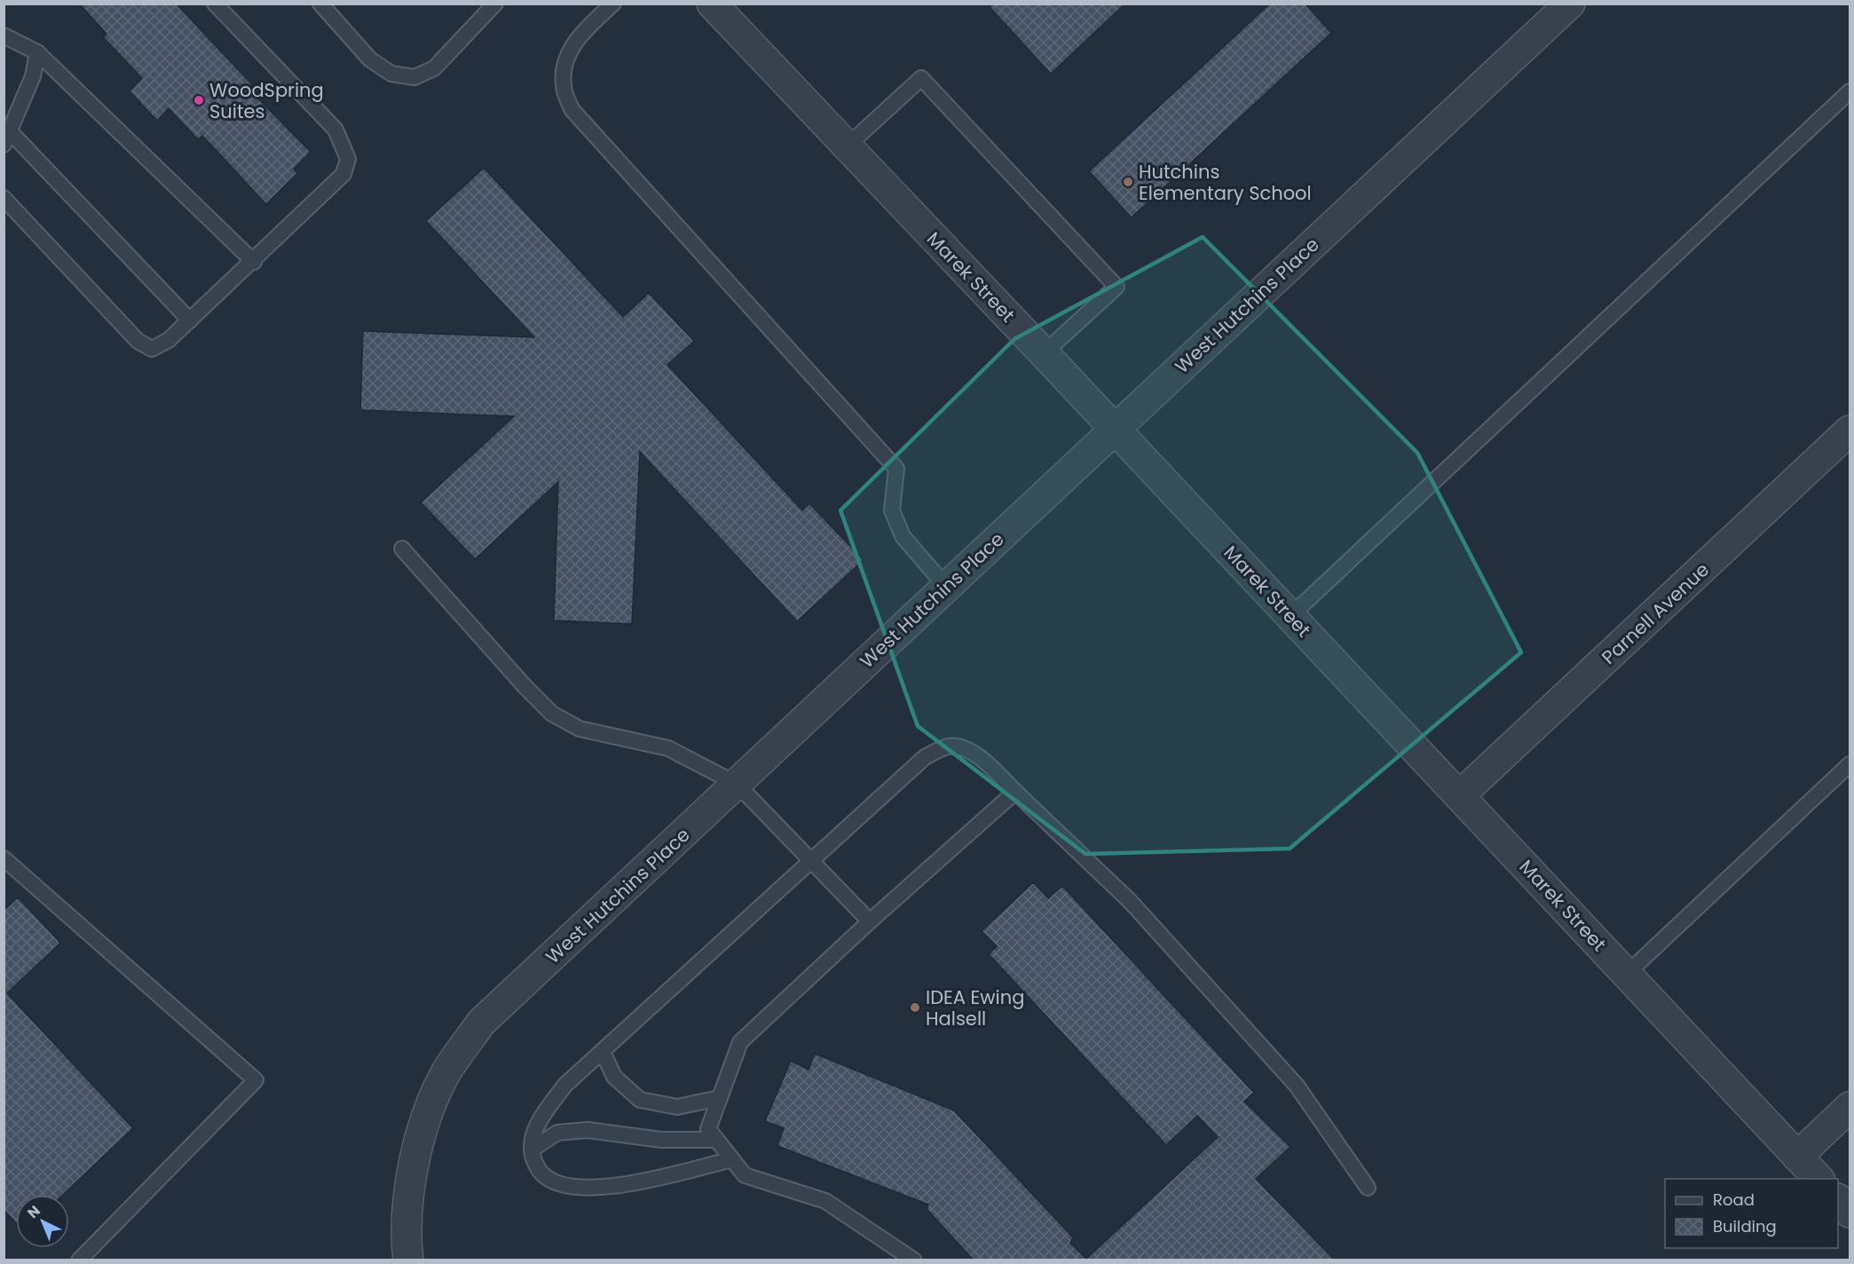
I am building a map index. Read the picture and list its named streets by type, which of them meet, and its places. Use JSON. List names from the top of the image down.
{
  "streets": {
    "street": ["Marek Street", "West Hutchins Place", "Parnell Avenue"]
  },
  "crossings": [
    ["Marek Street", "West Hutchins Place"],
    ["Marek Street", "Parnell Avenue"]
  ],
  "places": ["WoodSpring Suites", "Hutchins Elementary School", "IDEA Ewing Halsell"],
  "legend": ["Road", "Building"],
  "north": "top left"
}
